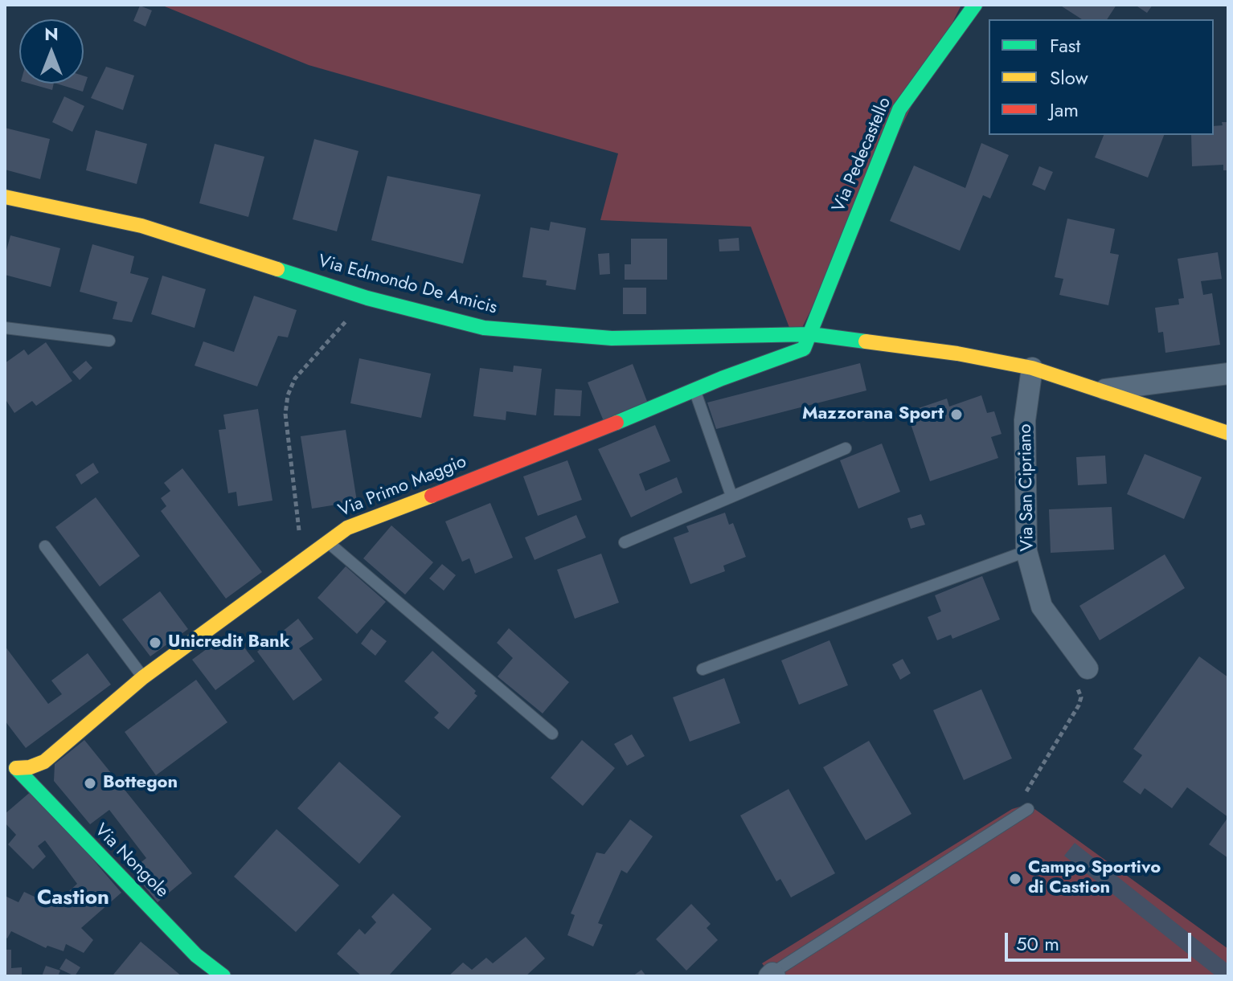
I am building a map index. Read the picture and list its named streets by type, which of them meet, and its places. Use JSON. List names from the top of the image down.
{
  "streets": {
    "street": [
      "Via Pedecastello",
      "Via Edmondo De Amicis",
      "Via Primo Maggio",
      "Via San Cipriano",
      "Via Nongole"
    ]
  },
  "crossings": [
    ["Via Pedecastello", "Via Edmondo De Amicis"],
    ["Via Pedecastello", "Via Primo Maggio"],
    ["Via Edmondo De Amicis", "Via Primo Maggio"],
    ["Via Primo Maggio", "Via Nongole"]
  ],
  "districts": ["Castion"],
  "places": [
    "Mazzorana Sport",
    "Unicredit Bank",
    "Bottegon",
    "Campo Sportivo di Castion"
  ],
  "legend": ["Fast", "Slow", "Jam"],
  "scale_bar": "50 m",
  "north": "top"
}
